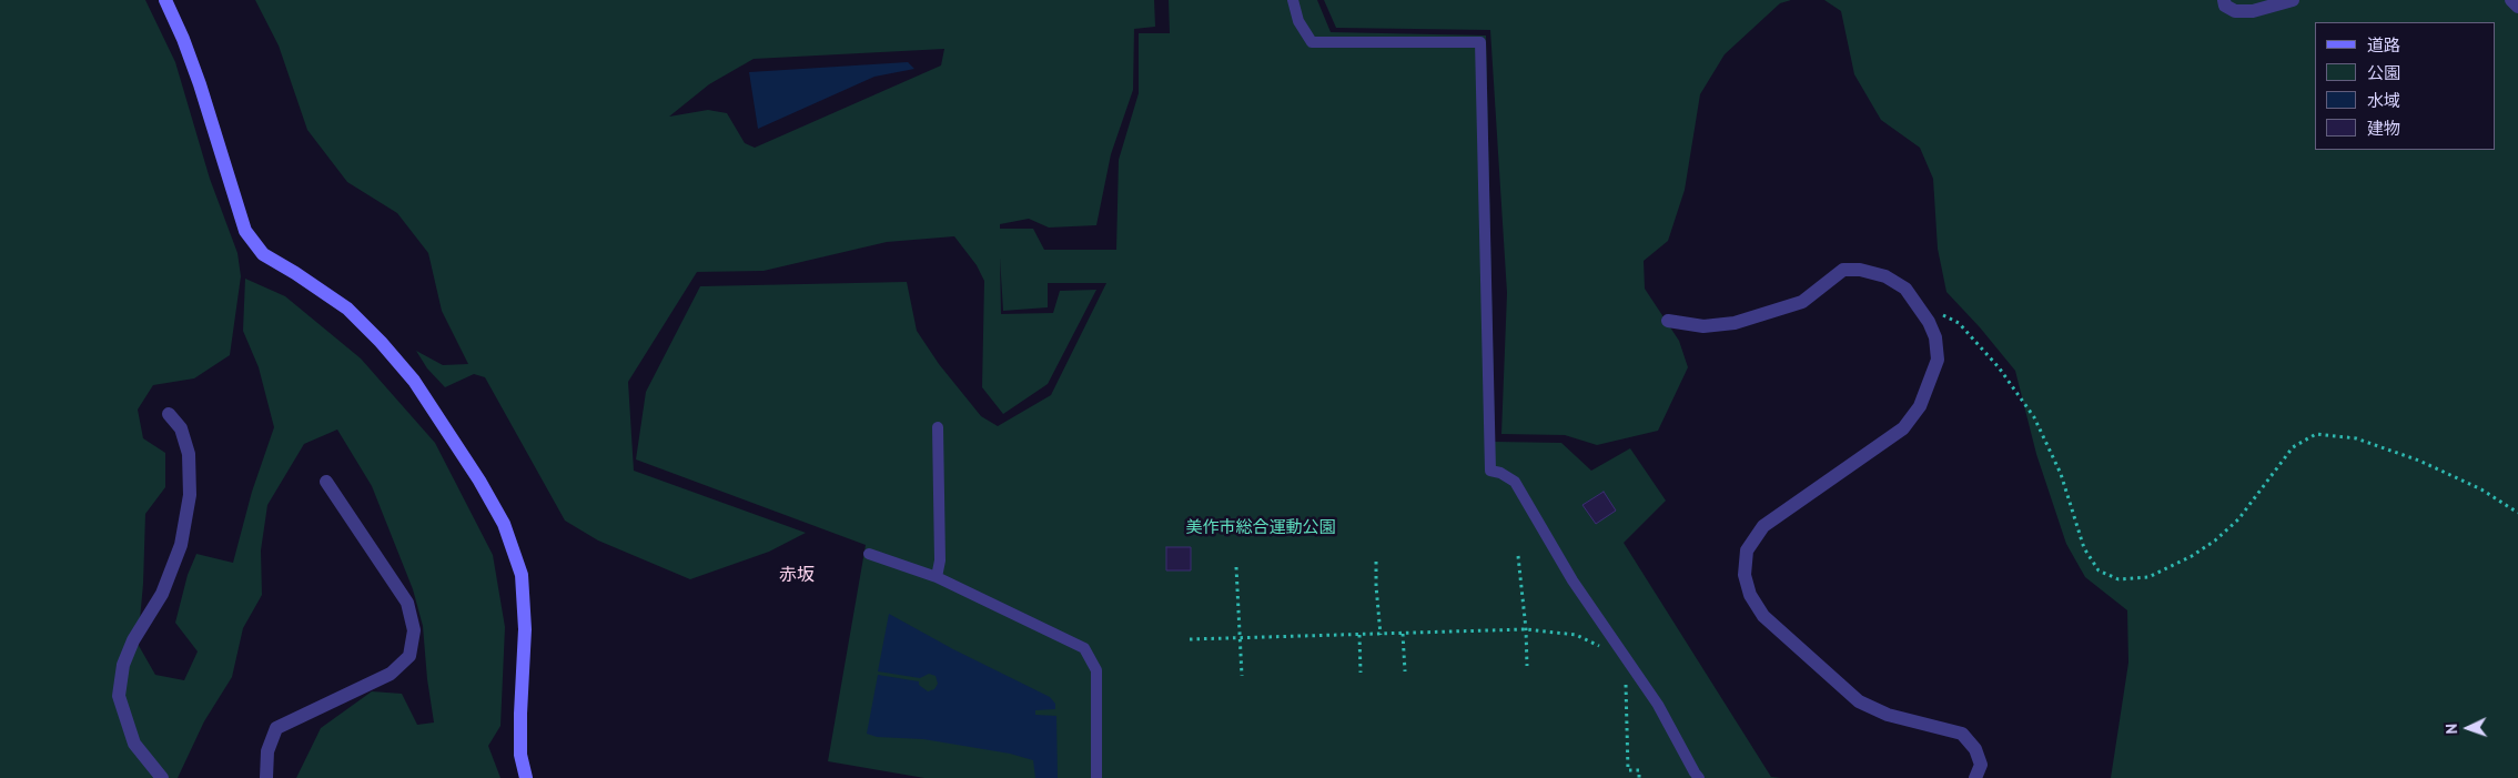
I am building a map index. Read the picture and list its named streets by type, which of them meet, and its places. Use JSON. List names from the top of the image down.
{
  "districts": ["赤坂"],
  "parks": ["美作市総合運動公園"],
  "legend": [
    "道路",
    "公園",
    "水域",
    "建物"
  ],
  "north": "left"
}
